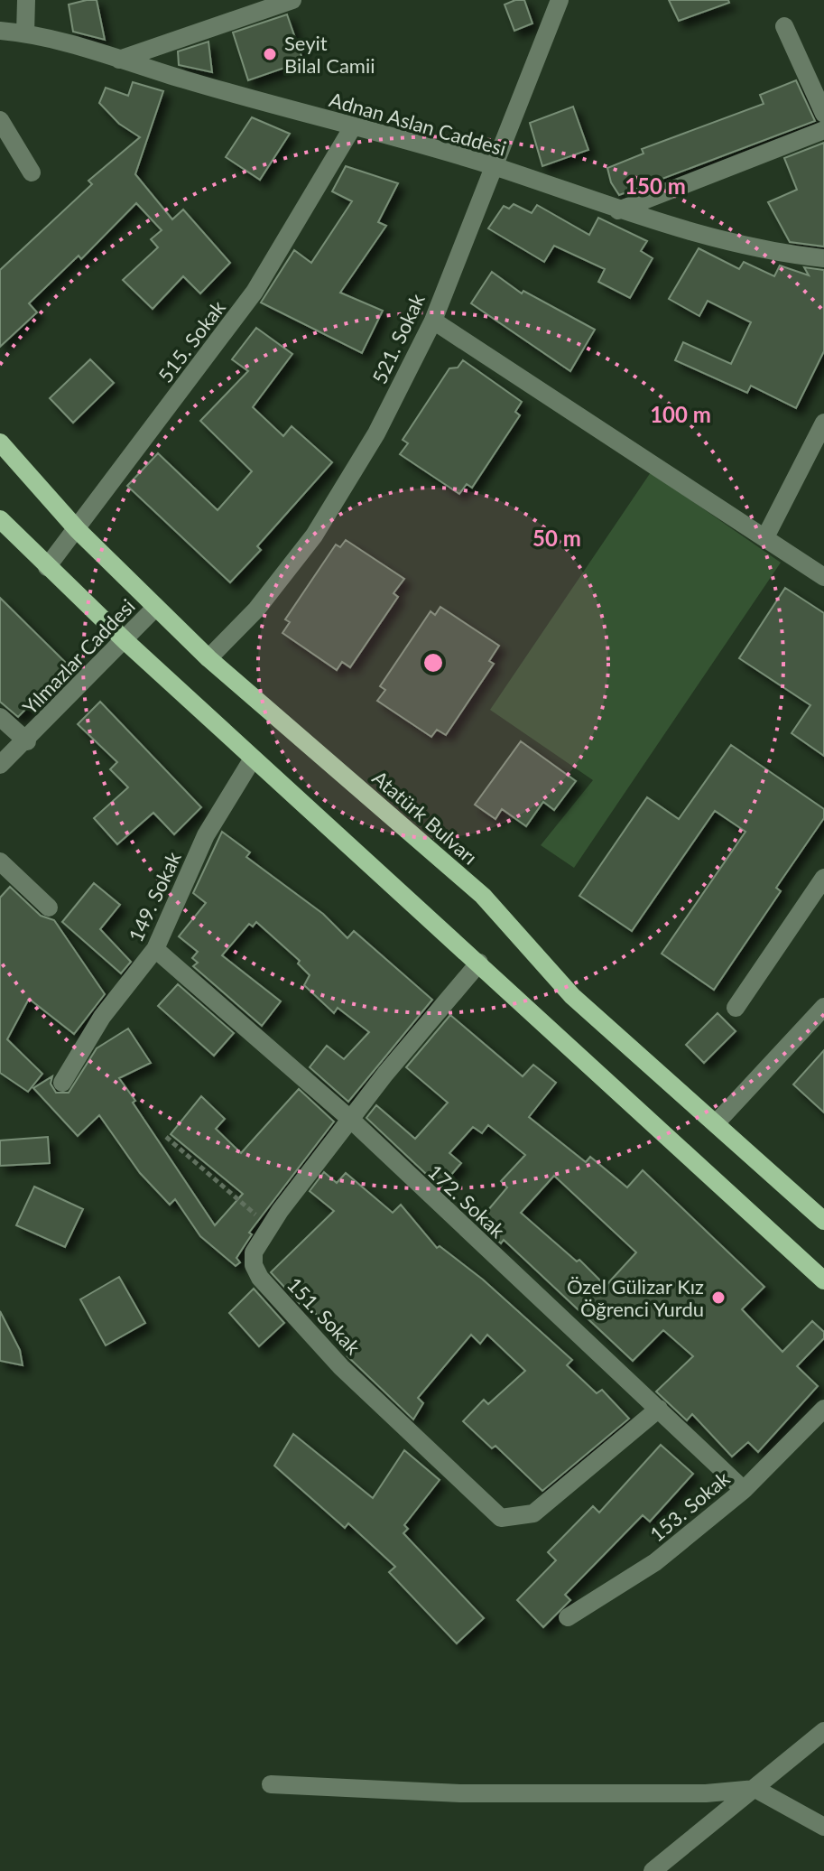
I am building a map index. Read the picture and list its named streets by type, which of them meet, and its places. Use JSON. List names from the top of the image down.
{
  "streets": {
    "main road": ["Atatürk Bulvarı"],
    "street": [
      "Adnan Aslan Caddesi",
      "521. Sokak",
      "515. Sokak",
      "Yılmazlar Caddesi",
      "149. Sokak",
      "172. Sokak",
      "151. Sokak",
      "153. Sokak"
    ]
  },
  "crossings": [
    ["Adnan Aslan Caddesi", "521. Sokak"],
    ["Adnan Aslan Caddesi", "515. Sokak"],
    ["521. Sokak", "Atatürk Bulvarı"],
    ["515. Sokak", "Atatürk Bulvarı"],
    ["Yılmazlar Caddesi", "Atatürk Bulvarı"],
    ["149. Sokak", "172. Sokak"],
    ["172. Sokak", "151. Sokak"],
    ["172. Sokak", "153. Sokak"]
  ],
  "places": ["Seyit Bilal Camii", "Özel Gülizar Kız Öğrenci Yurdu"],
  "rings": ["150 m", "100 m", "50 m"]
}
